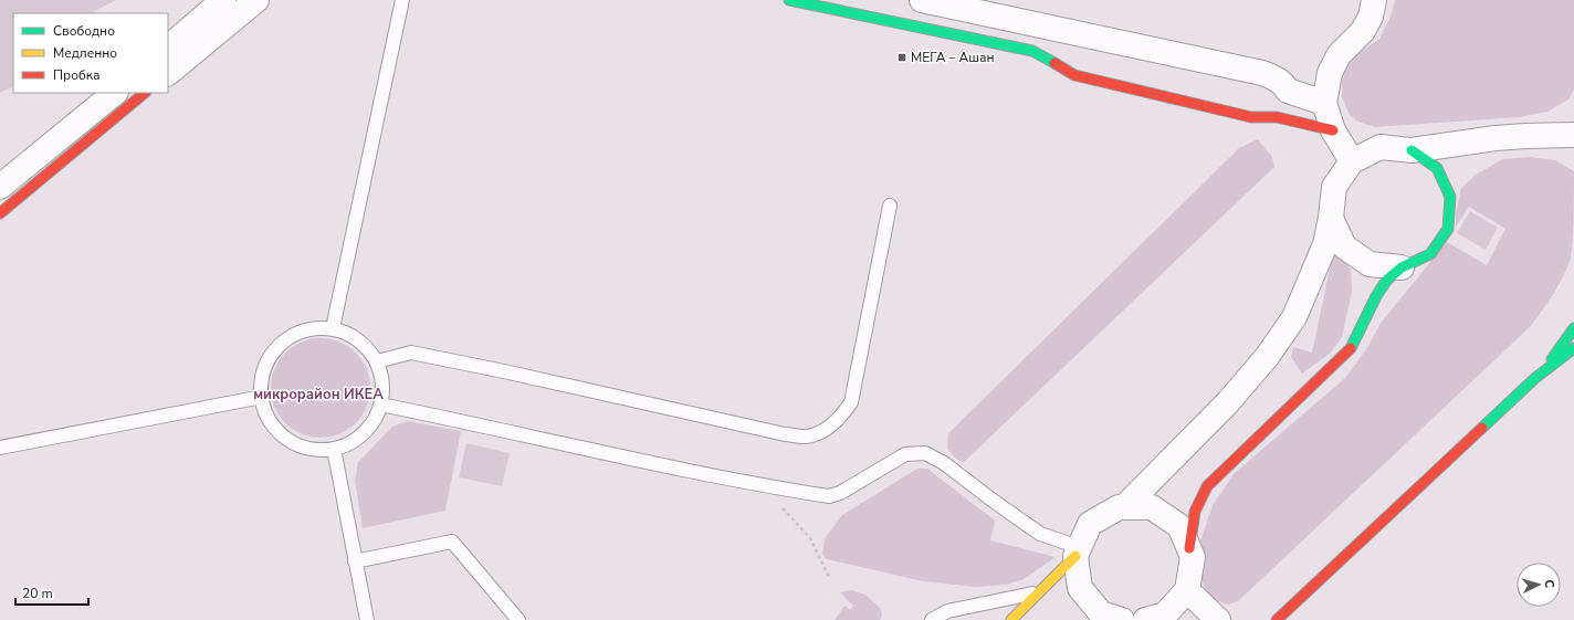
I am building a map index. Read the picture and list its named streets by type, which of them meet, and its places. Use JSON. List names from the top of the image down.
{
  "districts": ["микрорайон ИКЕА"],
  "places": {
    "transit": ["МЕГА – Ашан"]
  },
  "legend": ["Свободно", "Медленно", "Пробка"],
  "scale_bar": "20 m",
  "north": "right"
}
